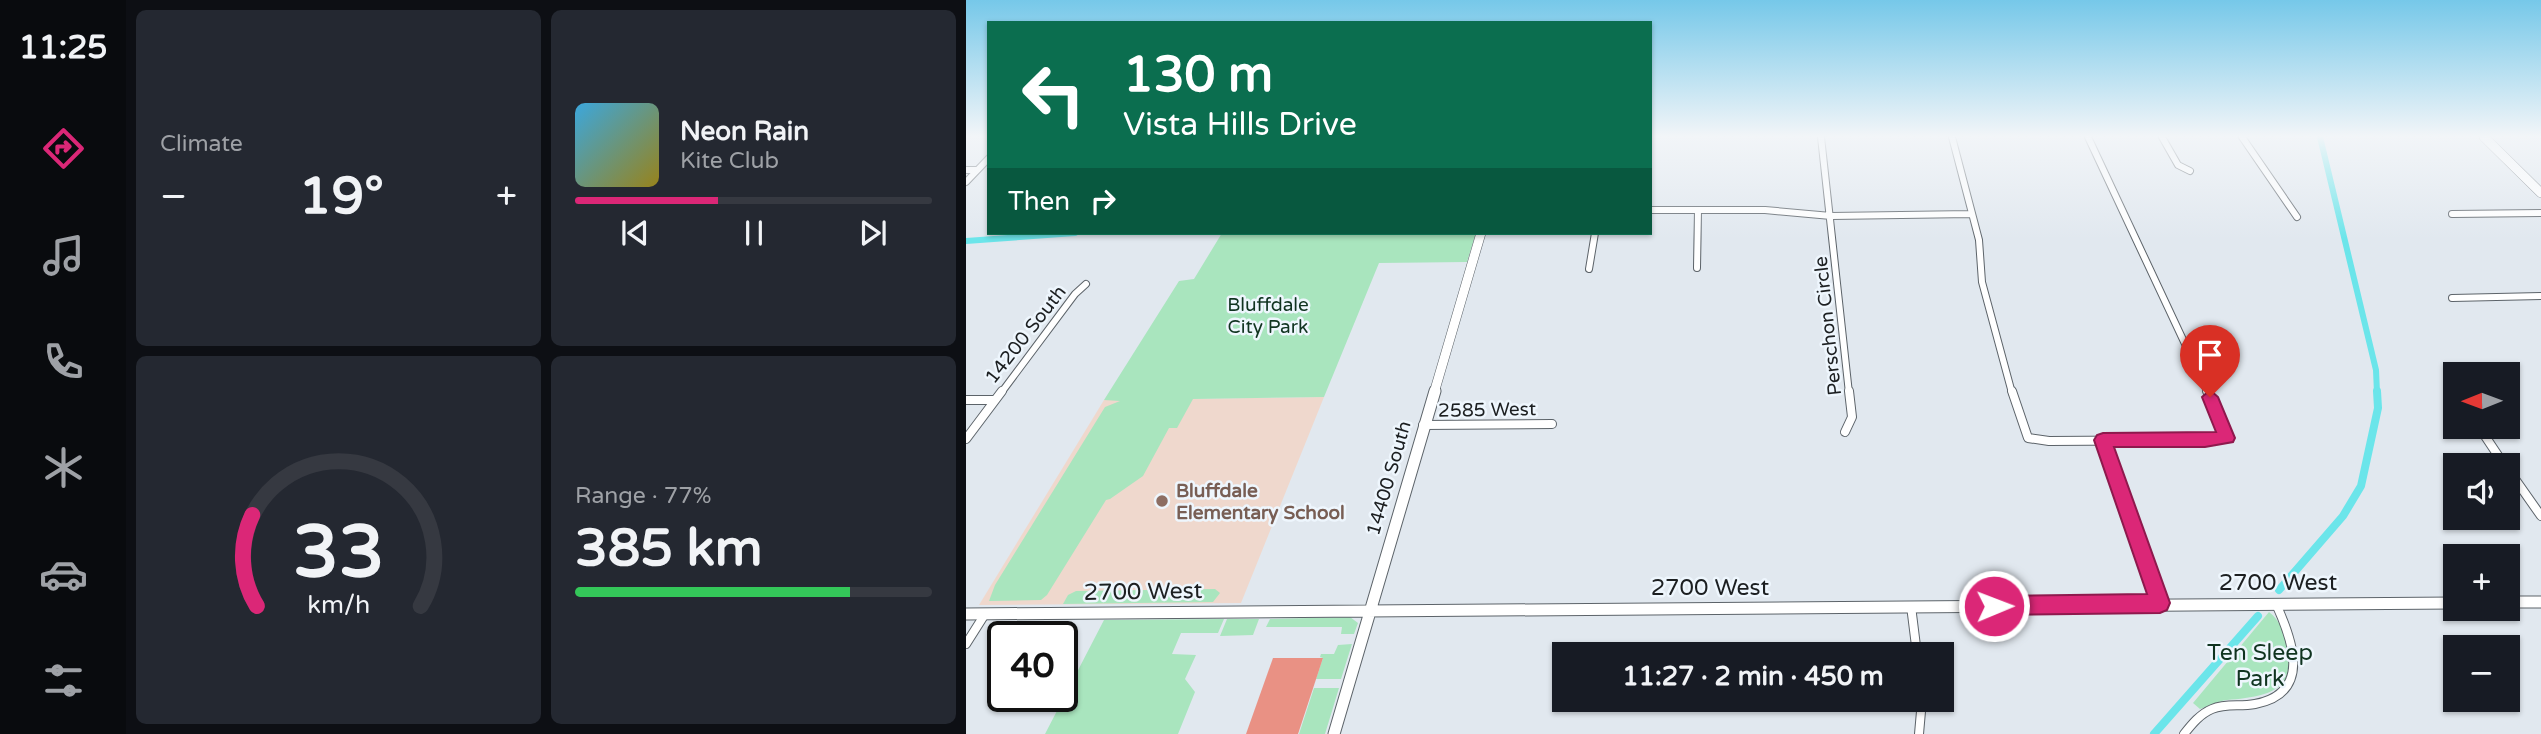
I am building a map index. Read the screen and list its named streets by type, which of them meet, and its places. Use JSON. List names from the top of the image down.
{
  "streets": {
    "street": [
      "Perschon Circle",
      "14200 South",
      "2585 West",
      "14400 South",
      "2700 West"
    ]
  },
  "crossings": [
    ["2585 West", "14400 South"],
    ["14400 South", "2700 West"]
  ],
  "parks": ["Bluffdale City Park", "Ten Sleep Park"],
  "places": ["Bluffdale Elementary School"],
  "north": "left",
  "page": {
    "tabs": "11:25",
    "tile": [
      "Climate",
      ["Range · 77%", "385 km"]
    ],
    "turn": ["130 m", "Vista Hills Drive"],
    "song": ["Neon Rain", "Kite Club"],
    "heat": ["−", "19°", "+"],
    "then": "Then",
    "map_buttons": ["+", "−"],
    "limit": "40",
    "trip": "11:27 · 2 min · 450 m",
    "gauge": ["33", "km/h"]
  }
}
